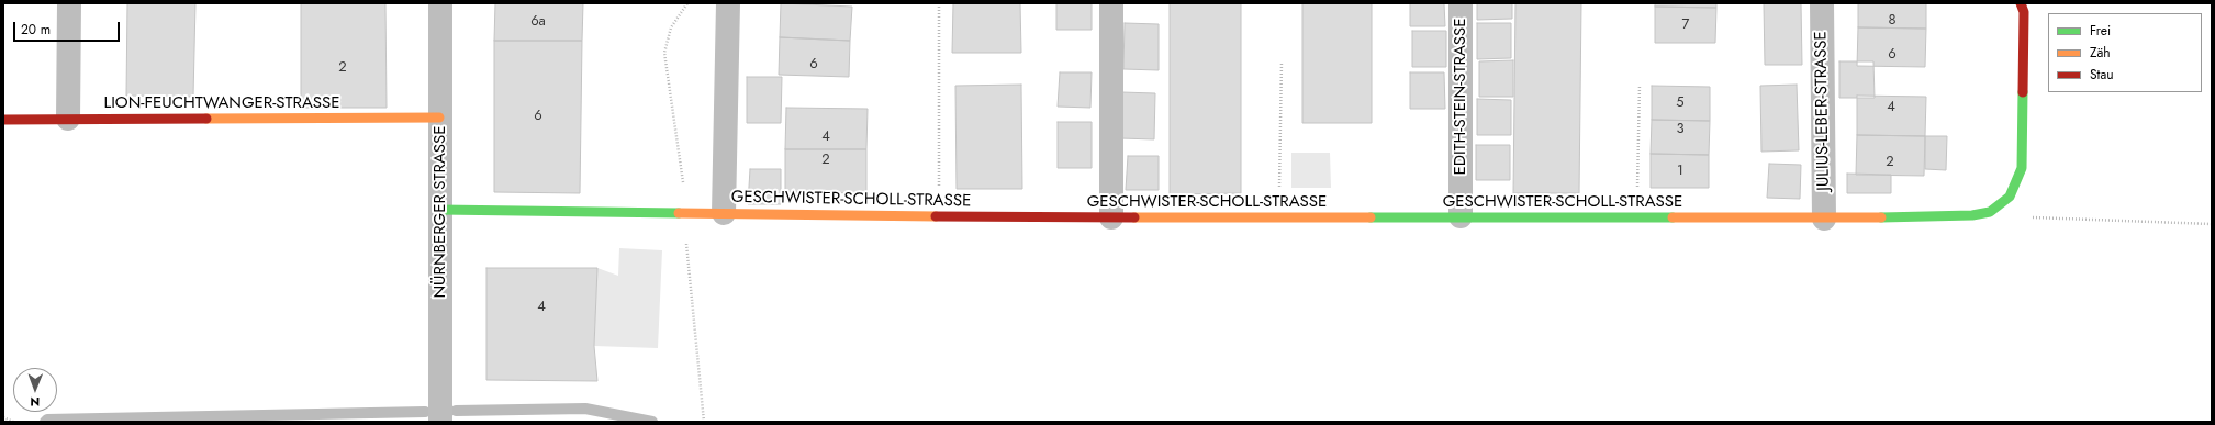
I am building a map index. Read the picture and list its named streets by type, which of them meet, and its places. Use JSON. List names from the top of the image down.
{
  "streets": {
    "street": [
      "EDITH-STEIN-STRASSE",
      "LION-FEUCHTWANGER-STRASSE",
      "JULIUS-LEBER-STRASSE",
      "GESCHWISTER-SCHOLL-STRASSE",
      "NÜRNBERGER STRASSE"
    ]
  },
  "crossings": [
    ["EDITH-STEIN-STRASSE", "GESCHWISTER-SCHOLL-STRASSE"],
    ["LION-FEUCHTWANGER-STRASSE", "NÜRNBERGER STRASSE"],
    ["JULIUS-LEBER-STRASSE", "GESCHWISTER-SCHOLL-STRASSE"],
    ["GESCHWISTER-SCHOLL-STRASSE", "NÜRNBERGER STRASSE"]
  ],
  "house_numbers": [
    "8",
    "6a",
    "7",
    "6",
    "6",
    "2",
    "5",
    "4",
    "6",
    "3",
    "4",
    "2",
    "2",
    "1",
    "4"
  ],
  "legend": ["Frei", "Zäh", "Stau"],
  "scale_bar": "20 m",
  "north": "bottom"
}
